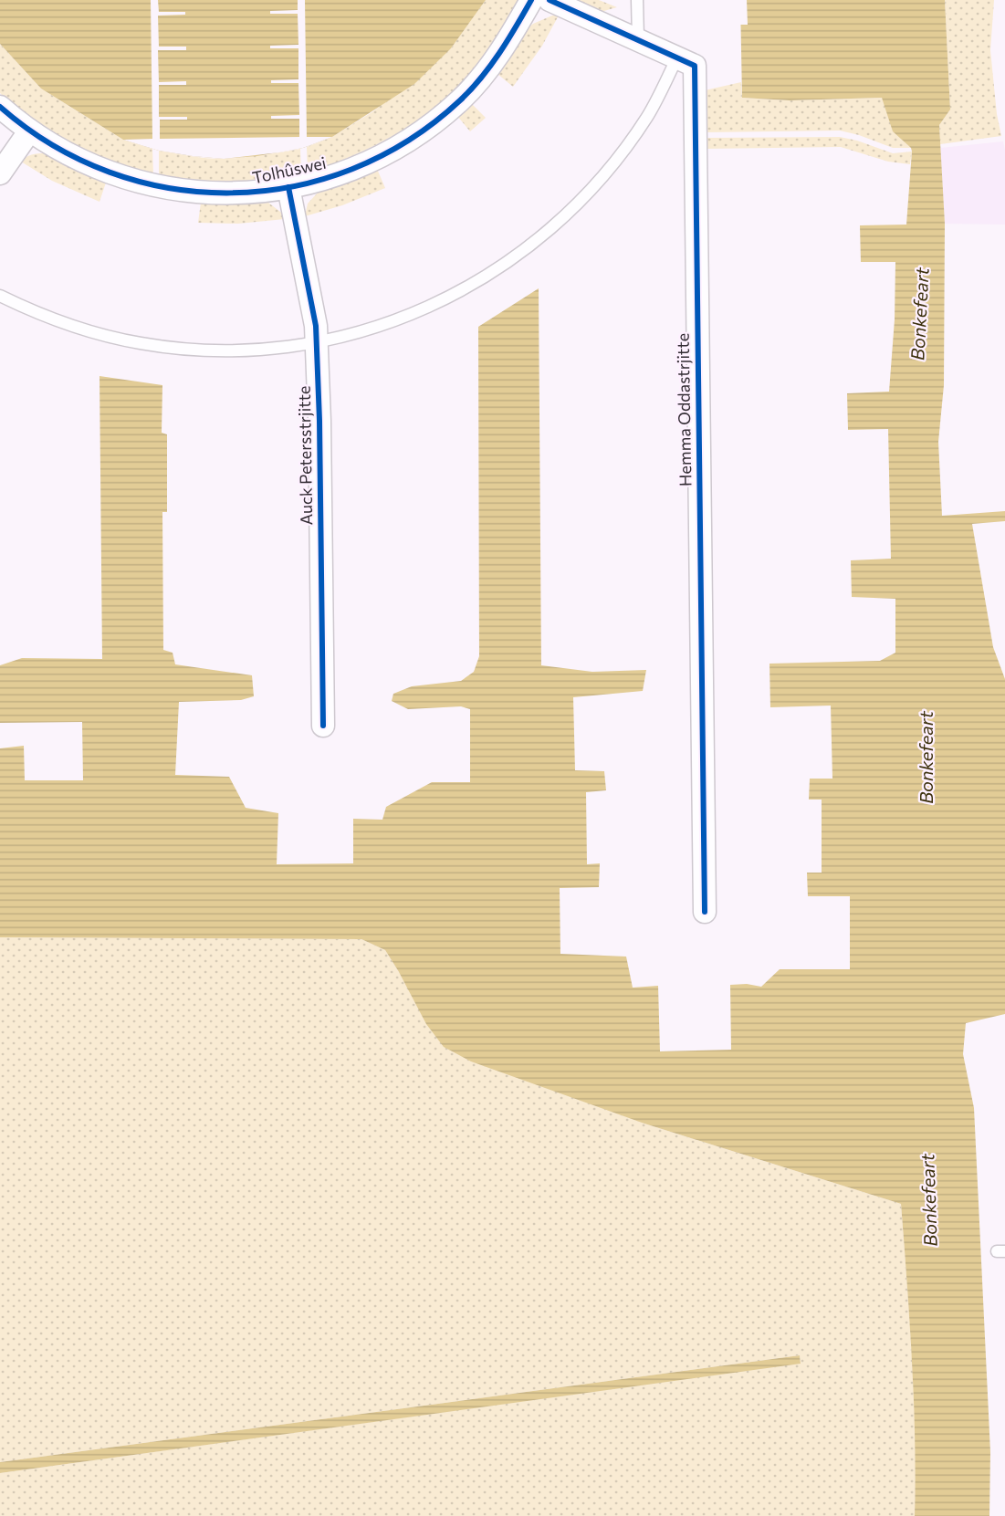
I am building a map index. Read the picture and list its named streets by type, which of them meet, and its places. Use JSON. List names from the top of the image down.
{
  "streets": {
    "street": ["Tolhûswei", "Hemma Oddastrjitte", "Auck Petersstrjitte"]
  },
  "crossings": [
    ["Tolhûswei", "Auck Petersstrjitte"]
  ],
  "water": ["Bonkefeart"]
}
